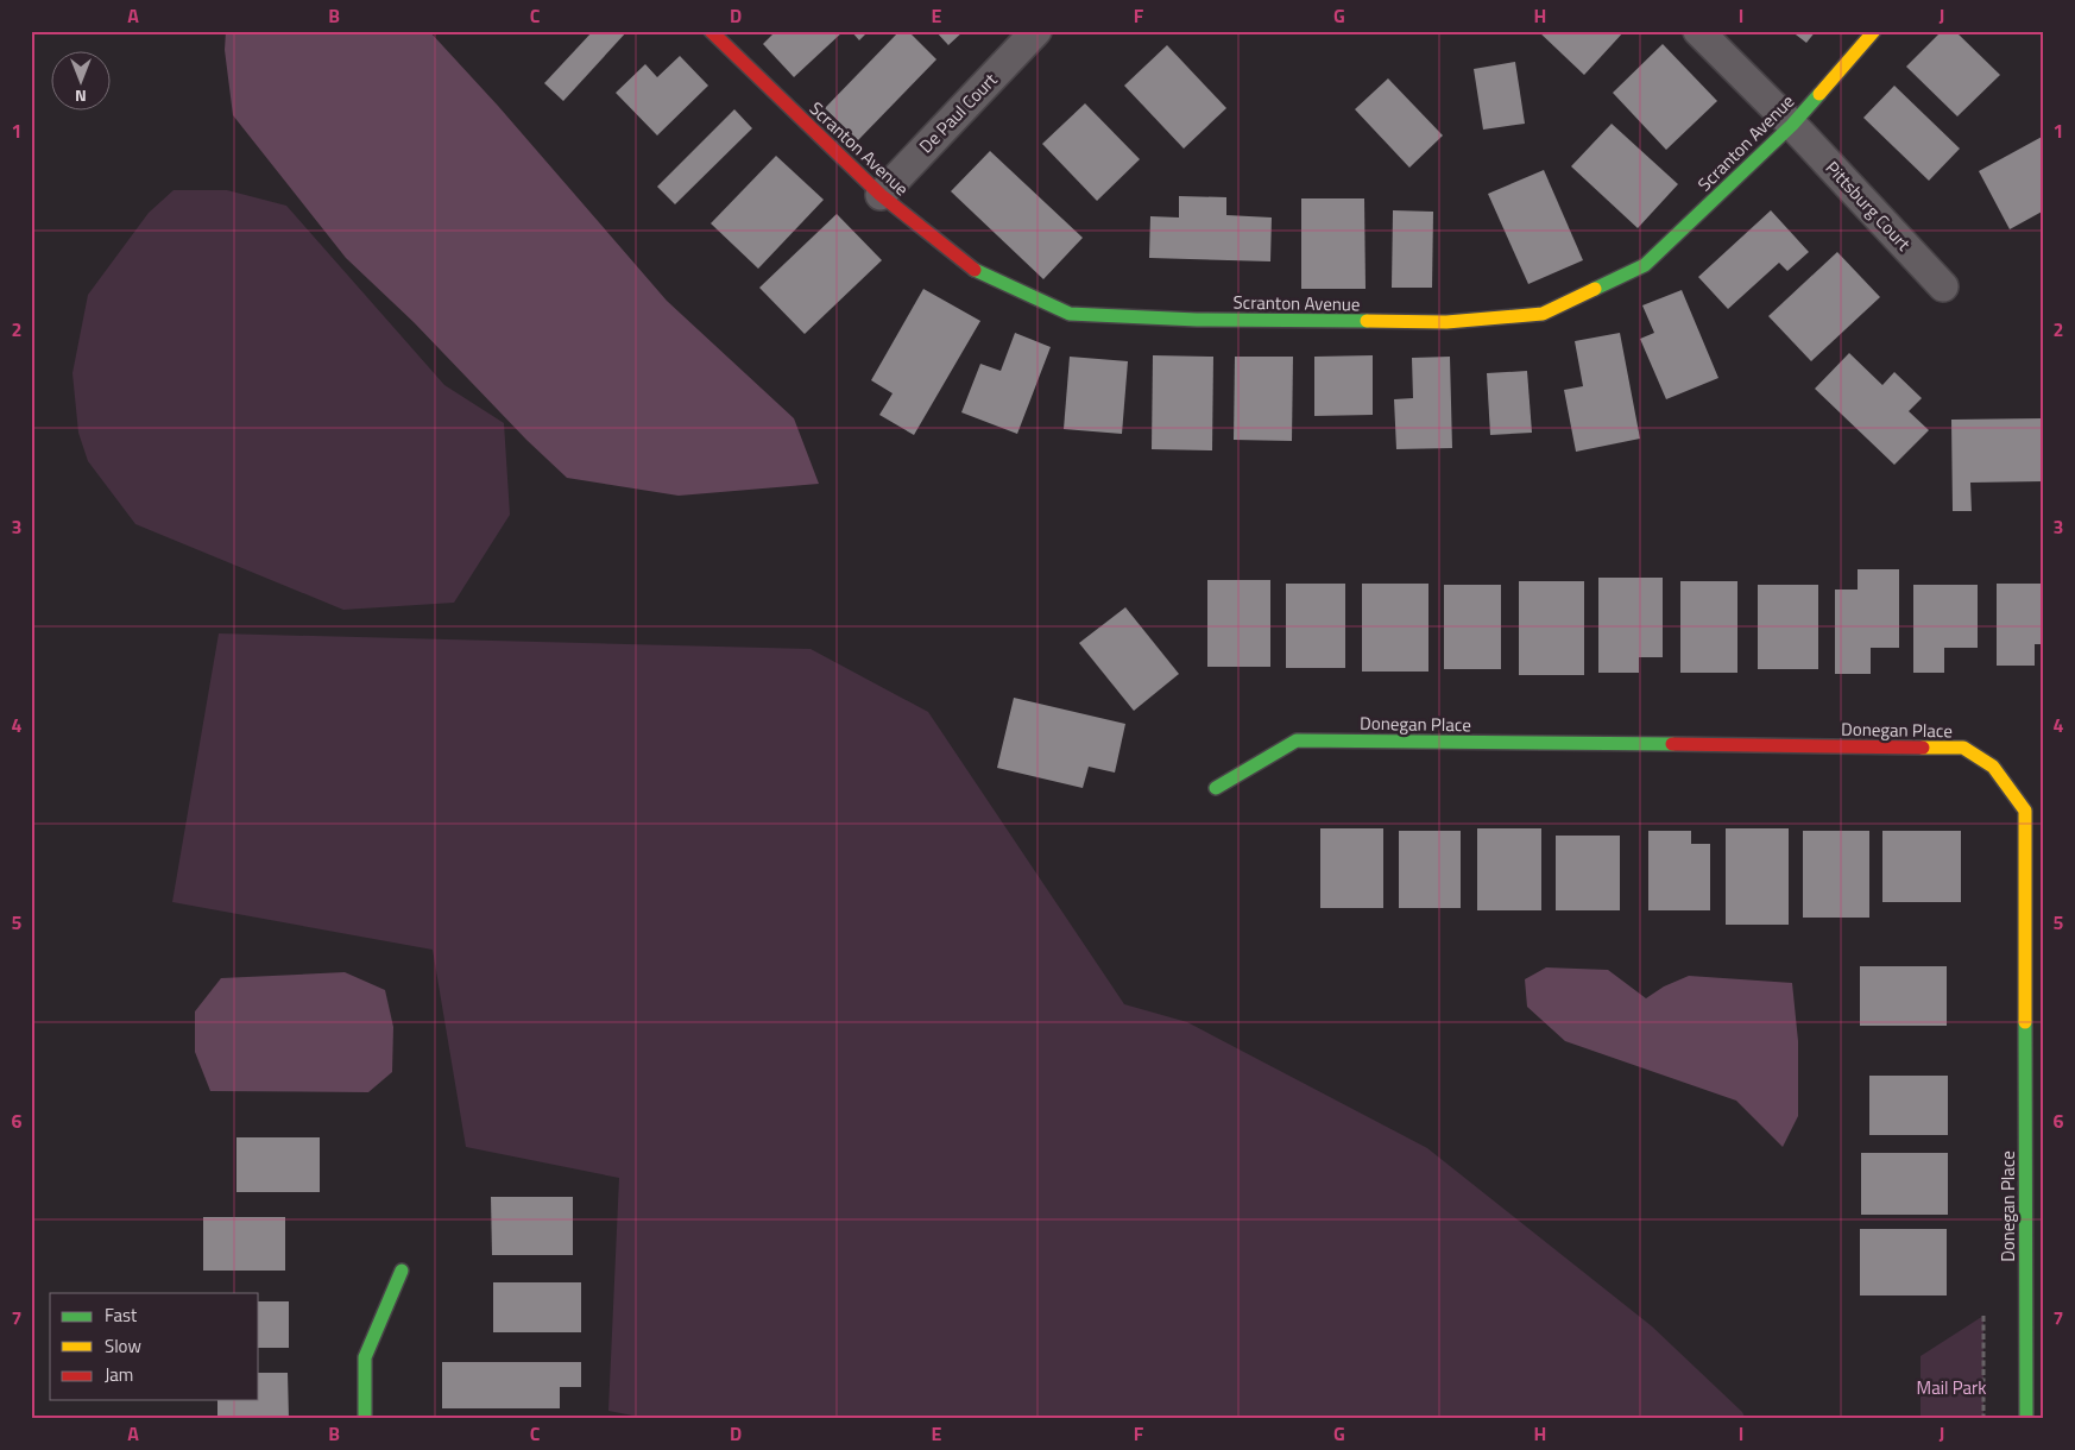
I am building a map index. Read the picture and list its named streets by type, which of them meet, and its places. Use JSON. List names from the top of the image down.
{
  "streets": {
    "street": [
      "De Paul Court",
      "Scranton Avenue",
      "Pittsburg Court",
      "Donegan Place"
    ]
  },
  "crossings": [
    ["De Paul Court", "Scranton Avenue"],
    ["Scranton Avenue", "Pittsburg Court"]
  ],
  "parks": ["Mail Park"],
  "legend": ["Fast", "Slow", "Jam"],
  "north": "bottom",
  "grid": {
    "columns": [
      "A",
      "B",
      "C",
      "D",
      "E",
      "F",
      "G",
      "H",
      "I",
      "J"
    ],
    "rows": [
      "1",
      "2",
      "3",
      "4",
      "5",
      "6",
      "7"
    ]
  }
}
